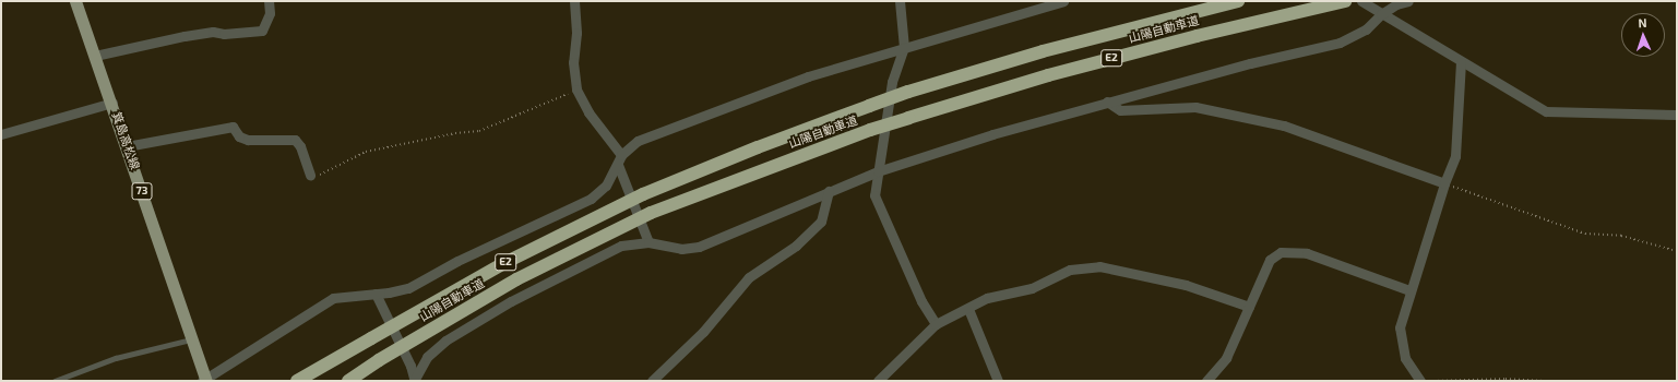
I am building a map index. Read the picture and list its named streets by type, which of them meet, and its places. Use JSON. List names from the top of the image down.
{
  "streets": {
    "highway": ["山陽自動車道", "E2"],
    "main road": ["箕島高松線", "73"]
  },
  "north": "top"
}
